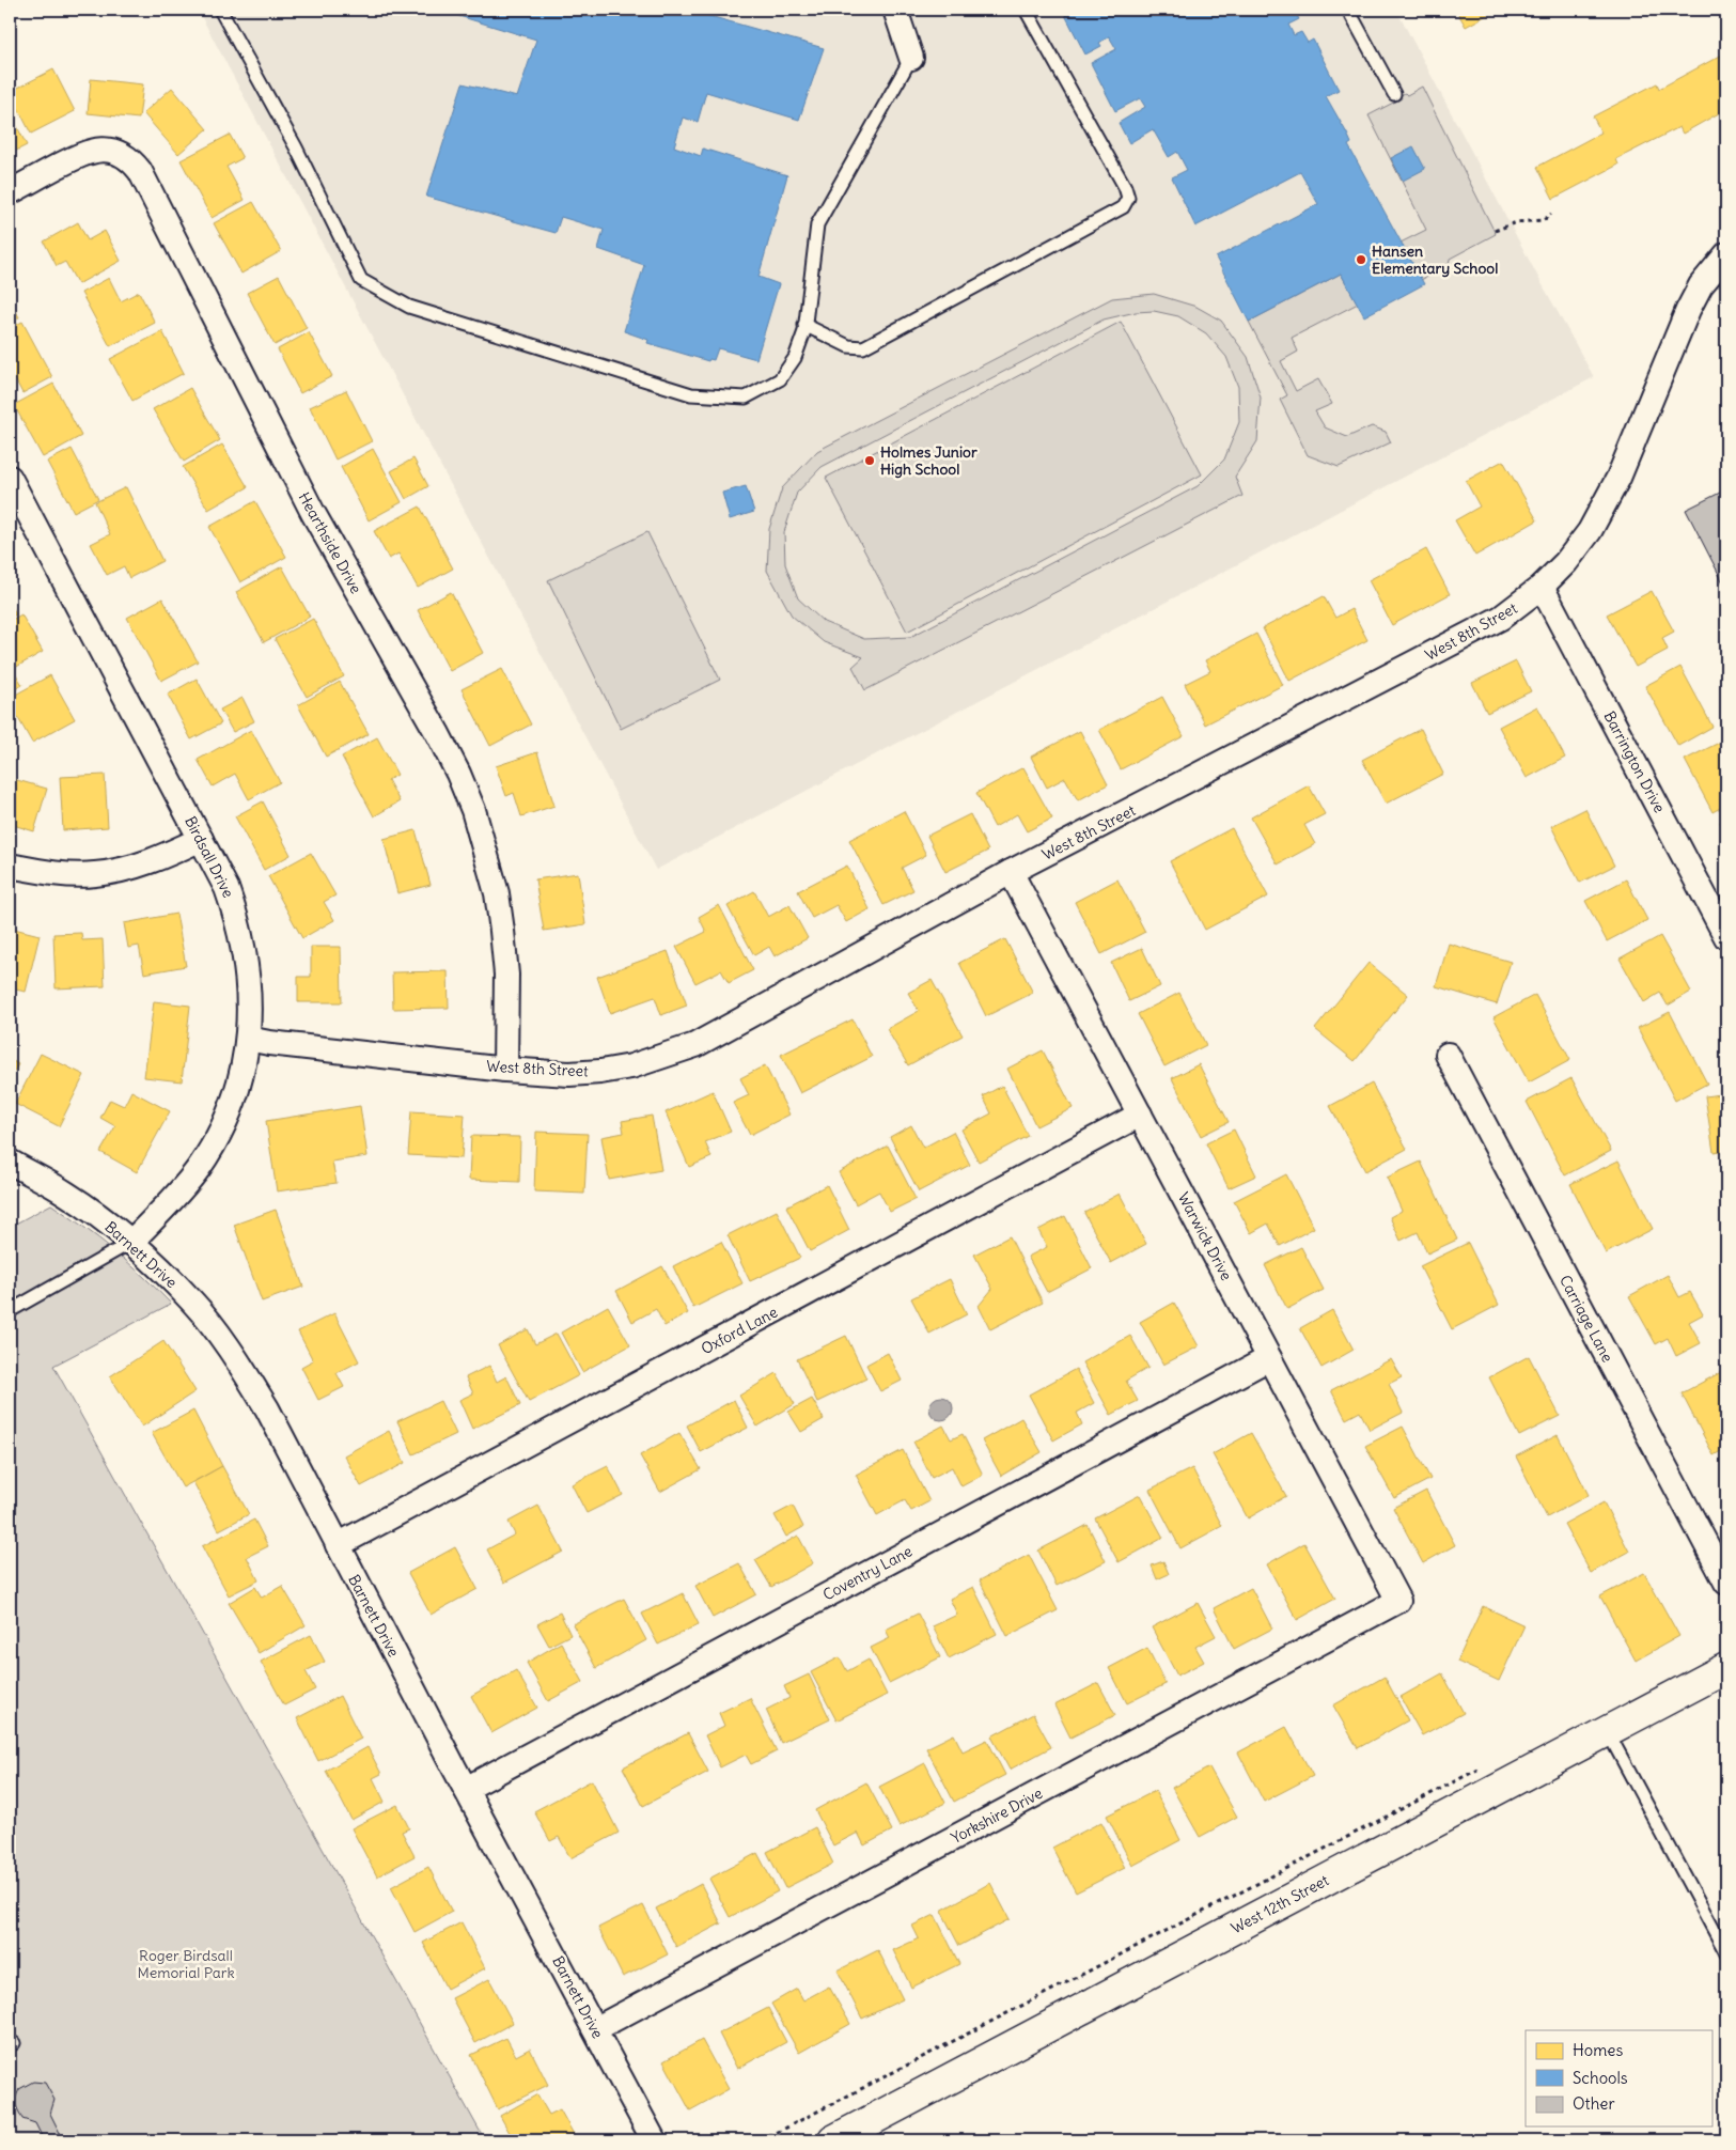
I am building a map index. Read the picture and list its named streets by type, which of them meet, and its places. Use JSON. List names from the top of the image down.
{
  "streets": {
    "main road": ["West 12th Street"],
    "street": [
      "Hearthside Drive",
      "West 8th Street",
      "Barrington Drive",
      "Birdsall Drive",
      "Warwick Drive",
      "Barnett Drive",
      "Carriage Lane",
      "Oxford Lane",
      "Coventry Lane",
      "Yorkshire Drive"
    ]
  },
  "crossings": [
    ["Hearthside Drive", "West 8th Street"],
    ["West 8th Street", "Barrington Drive"],
    ["West 8th Street", "Birdsall Drive"],
    ["West 8th Street", "Warwick Drive"],
    ["Birdsall Drive", "Barnett Drive"],
    ["Warwick Drive", "Oxford Lane"],
    ["Warwick Drive", "Coventry Lane"],
    ["Warwick Drive", "Yorkshire Drive"],
    ["Barnett Drive", "Oxford Lane"],
    ["Barnett Drive", "Coventry Lane"],
    ["Barnett Drive", "Yorkshire Drive"]
  ],
  "parks": ["Roger Birdsall Memorial Park"],
  "places": ["Hansen Elementary School", "Holmes Junior High School"],
  "legend": ["Homes", "Schools", "Other"]
}
